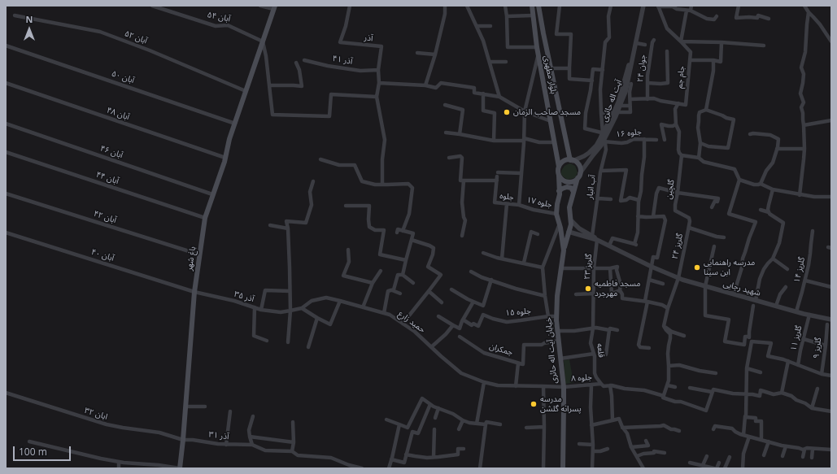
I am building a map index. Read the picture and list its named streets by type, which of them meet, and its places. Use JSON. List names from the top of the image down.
{
  "streets": {
    "main road": ["بلوار مطهری", "باغ شهر", "خیابان آیت اله حائری"],
    "street": [
      "آبان ۵۴",
      "آبان ۵۲",
      "آذر",
      "آذر ۴۱",
      "جوان ۲۴",
      "آبان ۵۰",
      "جام جم",
      "آیت اله حائری",
      "آبان ۴۸",
      "جلوه ۱۶",
      "آبان ۴۶",
      "آبان ۴۴",
      "آب انبار",
      "گلچین",
      "جلوه",
      "جلوه ۱۷",
      "آبان ۴۲",
      "گلریز ۲۴",
      "آبان ۴۰",
      "گلریز ۲۳",
      "گلریز ۱۴",
      "شهید رجایی",
      "آذر ۳۵",
      "جلوه ۱۵",
      "حمید زارع",
      "گلریز ۱۱",
      "گلریز ۹",
      "جمکران",
      "قلعه",
      "جلوه ۸",
      "ابان ۳۲",
      "آذر ۳۱"
    ]
  },
  "crossings": [
    ["آبان ۵۴", "باغ شهر"],
    ["آبان ۵۲", "باغ شهر"],
    ["آذر", "آذر ۴۱"],
    ["بلوار مطهری", "آیت اله حائری"],
    ["آبان ۵۰", "باغ شهر"],
    ["جام جم", "گلچین"],
    ["آیت اله حائری", "جلوه ۱۶"],
    ["آیت اله حائری", "آب انبار"],
    ["آبان ۴۸", "باغ شهر"],
    ["جلوه ۱۶", "آب انبار"],
    ["آبان ۴۶", "باغ شهر"],
    ["آبان ۴۴", "باغ شهر"],
    ["گلچین", "گلریز ۲۴"],
    ["جلوه", "جلوه ۱۷"],
    ["آبان ۴۲", "باغ شهر"],
    ["گلریز ۲۴", "شهید رجایی"],
    ["آبان ۴۰", "باغ شهر"],
    ["آبان ۴۰", "آذر ۳۵"],
    ["باغ شهر", "آذر ۳۵"],
    ["باغ شهر", "ابان ۳۲"],
    ["باغ شهر", "آذر ۳۱"],
    ["گلریز ۲۳", "شهید رجایی"],
    ["گلریز ۲۳", "قلعه"],
    ["گلریز ۱۴", "شهید رجایی"],
    ["شهید رجایی", "گلریز ۱۱"],
    ["آذر ۳۵", "حمید زارع"],
    ["جلوه ۱۵", "خیابان آیت اله حائری"],
    ["حمید زارع", "جلوه ۸"],
    ["خیابان آیت اله حائری", "جلوه ۸"],
    ["قلعه", "جلوه ۸"],
    ["ابان ۳۲", "آذر ۳۱"]
  ],
  "places": [
    "مسجد صاحب الزمان",
    "مدرسه راهنمایی ابن سینا",
    "مسجد فاطمیه مهرجرد",
    "مدرسه پسرانه گلشن"
  ],
  "scale_bar": "100 m",
  "north": "top"
}
